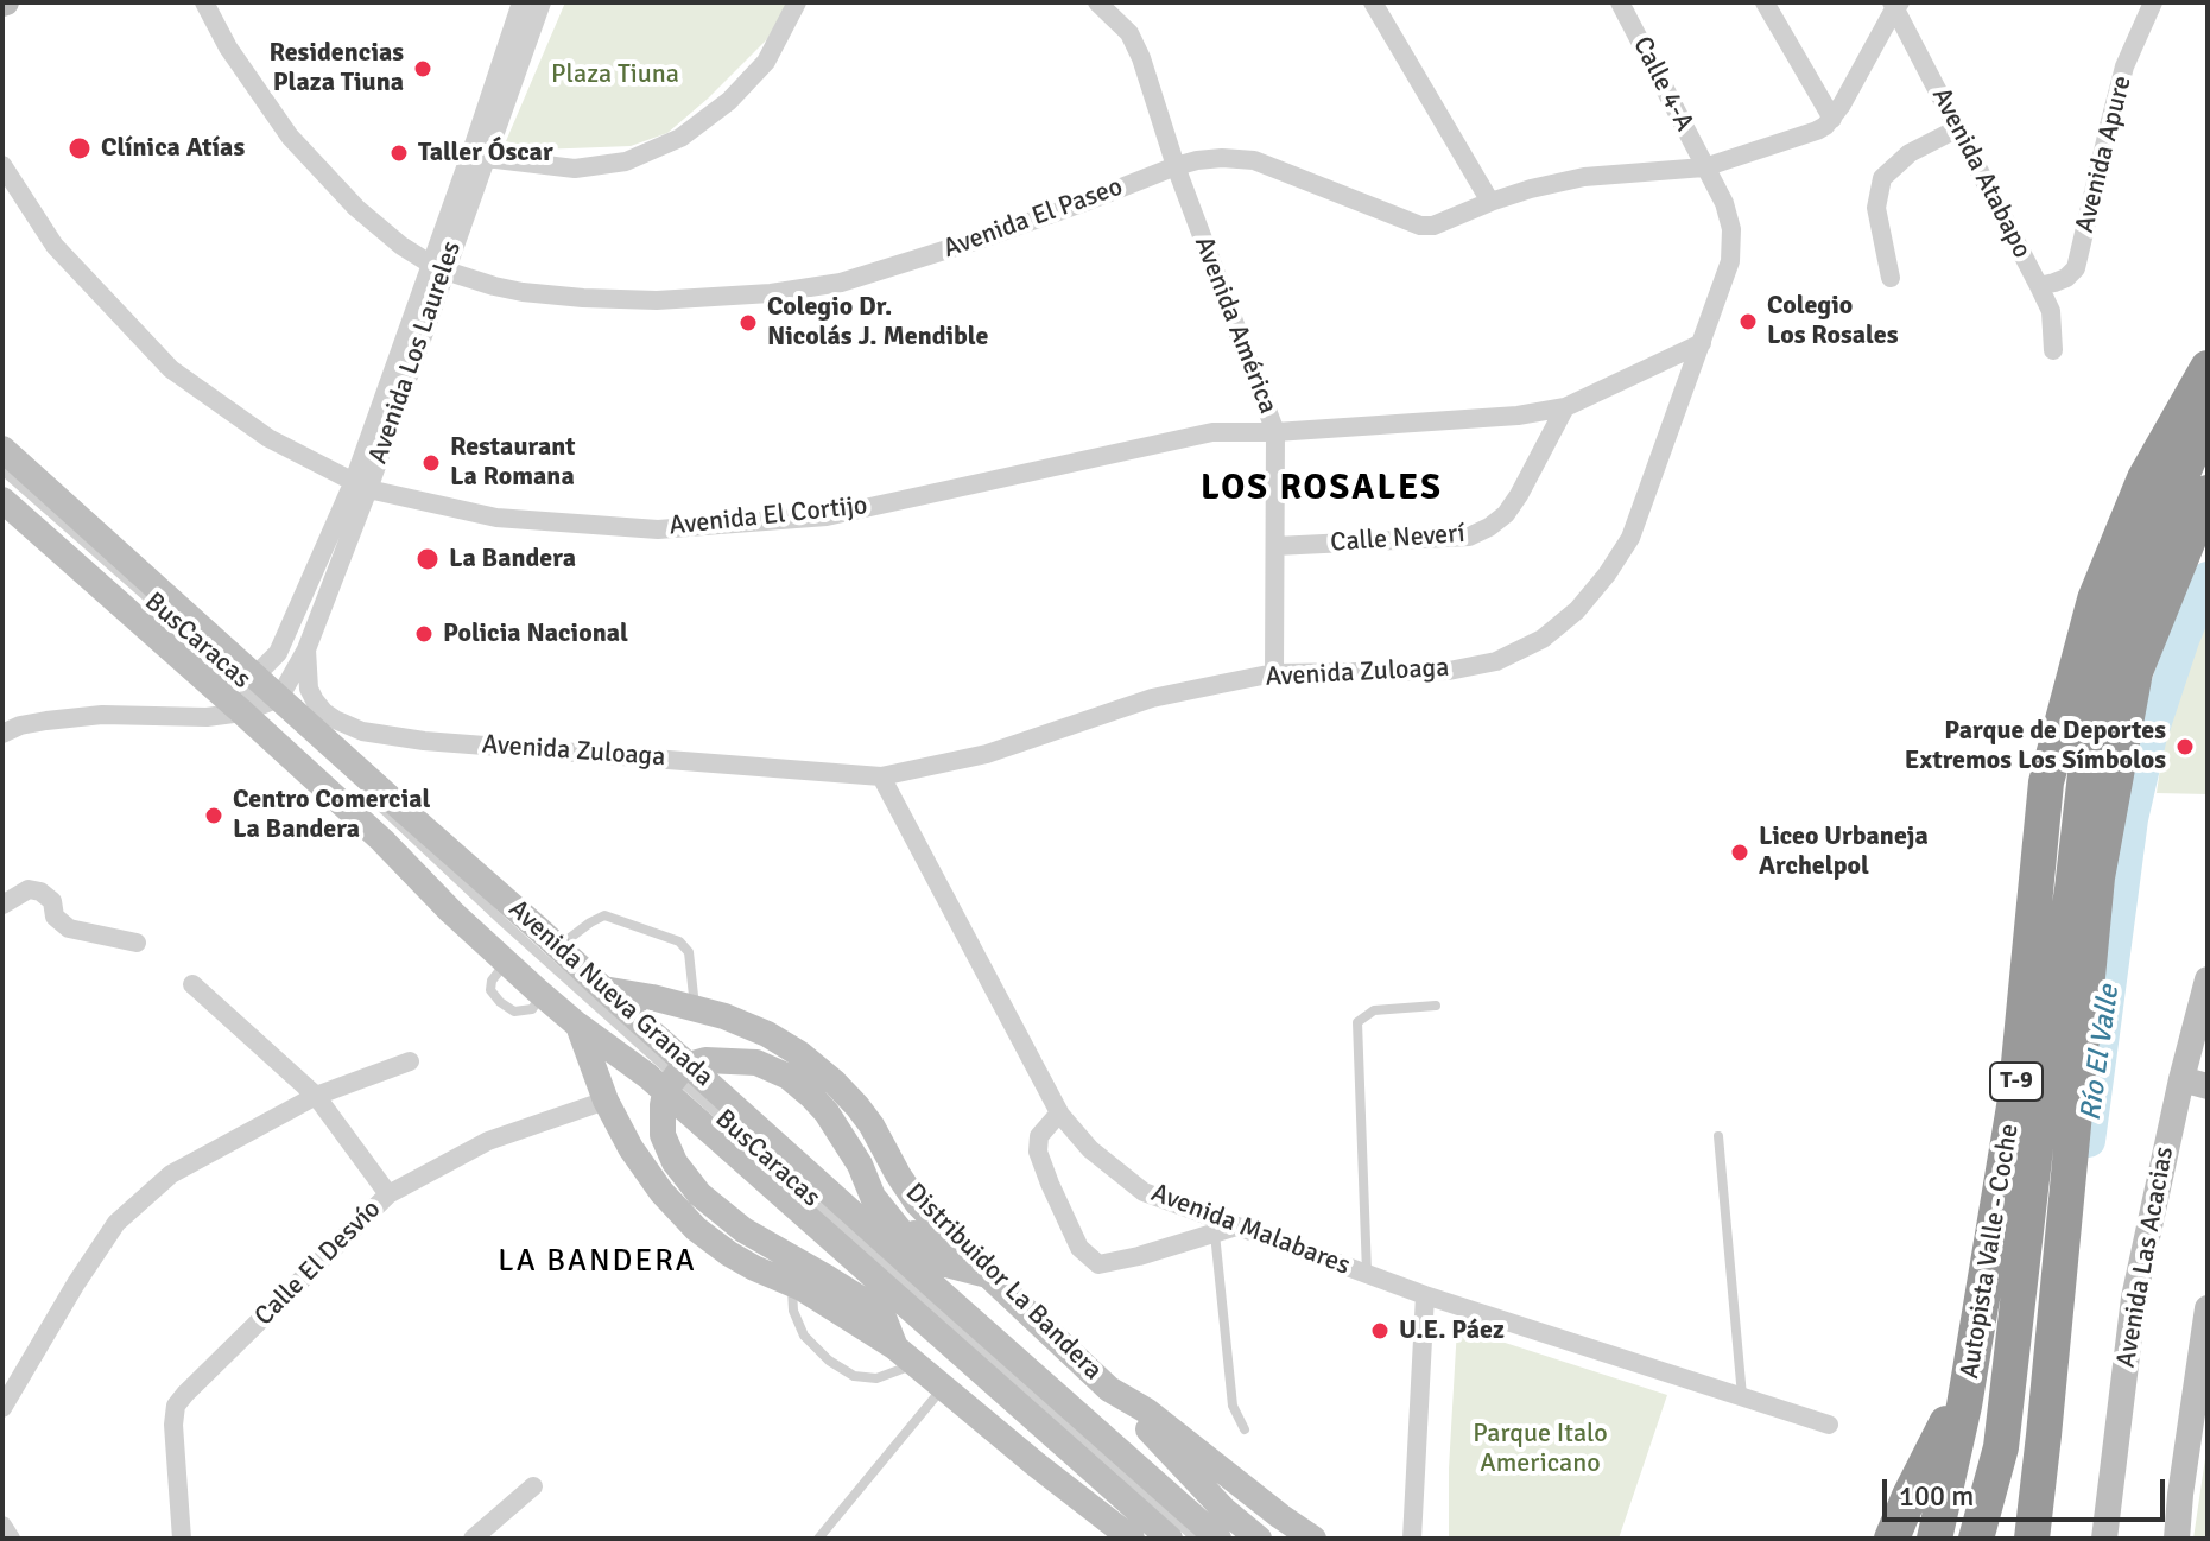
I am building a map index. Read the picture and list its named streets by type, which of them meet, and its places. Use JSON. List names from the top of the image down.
{
  "streets": {
    "highway": ["T-9", "Autopista Valle - Coche"],
    "main road": ["Avenida Nueva Granada", "Avenida Las Acacias", "Distribuidor La Bandera"],
    "street": [
      "Calle 4-A",
      "Avenida Apure",
      "Avenida Atabapo",
      "Avenida El Paseo",
      "Avenida América",
      "Avenida Los Laureles",
      "Avenida El Cortijo",
      "Calle Neverí",
      "Avenida Zuloaga",
      "Avenida Malabares",
      "Calle El Desvío"
    ],
    "lane": ["BusCaracas"]
  },
  "crossings": [
    ["Calle 4-A", "Avenida El Paseo"],
    ["Calle 4-A", "Avenida Zuloaga"],
    ["Avenida Apure", "Avenida Atabapo"],
    ["Avenida El Paseo", "Avenida América"],
    ["Avenida El Paseo", "Avenida Los Laureles"],
    ["Avenida El Paseo", "Avenida Zuloaga"],
    ["Avenida América", "Avenida El Cortijo"],
    ["Avenida América", "Calle Neverí"],
    ["Avenida América", "Avenida Zuloaga"],
    ["Avenida Los Laureles", "Avenida El Cortijo"],
    ["Avenida Los Laureles", "Avenida Zuloaga"],
    ["Avenida Los Laureles", "Avenida Nueva Granada"],
    ["Avenida El Cortijo", "Calle Neverí"],
    ["Avenida El Cortijo", "Avenida Zuloaga"],
    ["Avenida Zuloaga", "Avenida Nueva Granada"],
    ["Avenida Zuloaga", "Avenida Malabares"],
    ["Avenida Nueva Granada", "Distribuidor La Bandera"]
  ],
  "districts": ["LOS ROSALES", "LA BANDERA"],
  "water": ["Río El Valle"],
  "parks": ["Plaza Tiuna", "Parque Italo Americano"],
  "places": [
    "Residencias Plaza Tiuna",
    "Clínica Atías",
    "Taller Óscar",
    "Colegio Los Rosales",
    "Colegio Dr. Nicolás J. Mendible",
    "Restaurant La Romana",
    "La Bandera",
    "Policia Nacional",
    "Parque de Deportes Extremos Los Símbolos",
    "Centro Comercial La Bandera",
    "Liceo Urbaneja Archelpol",
    "U.E. Páez"
  ],
  "scale_bar": "100 m"
}
